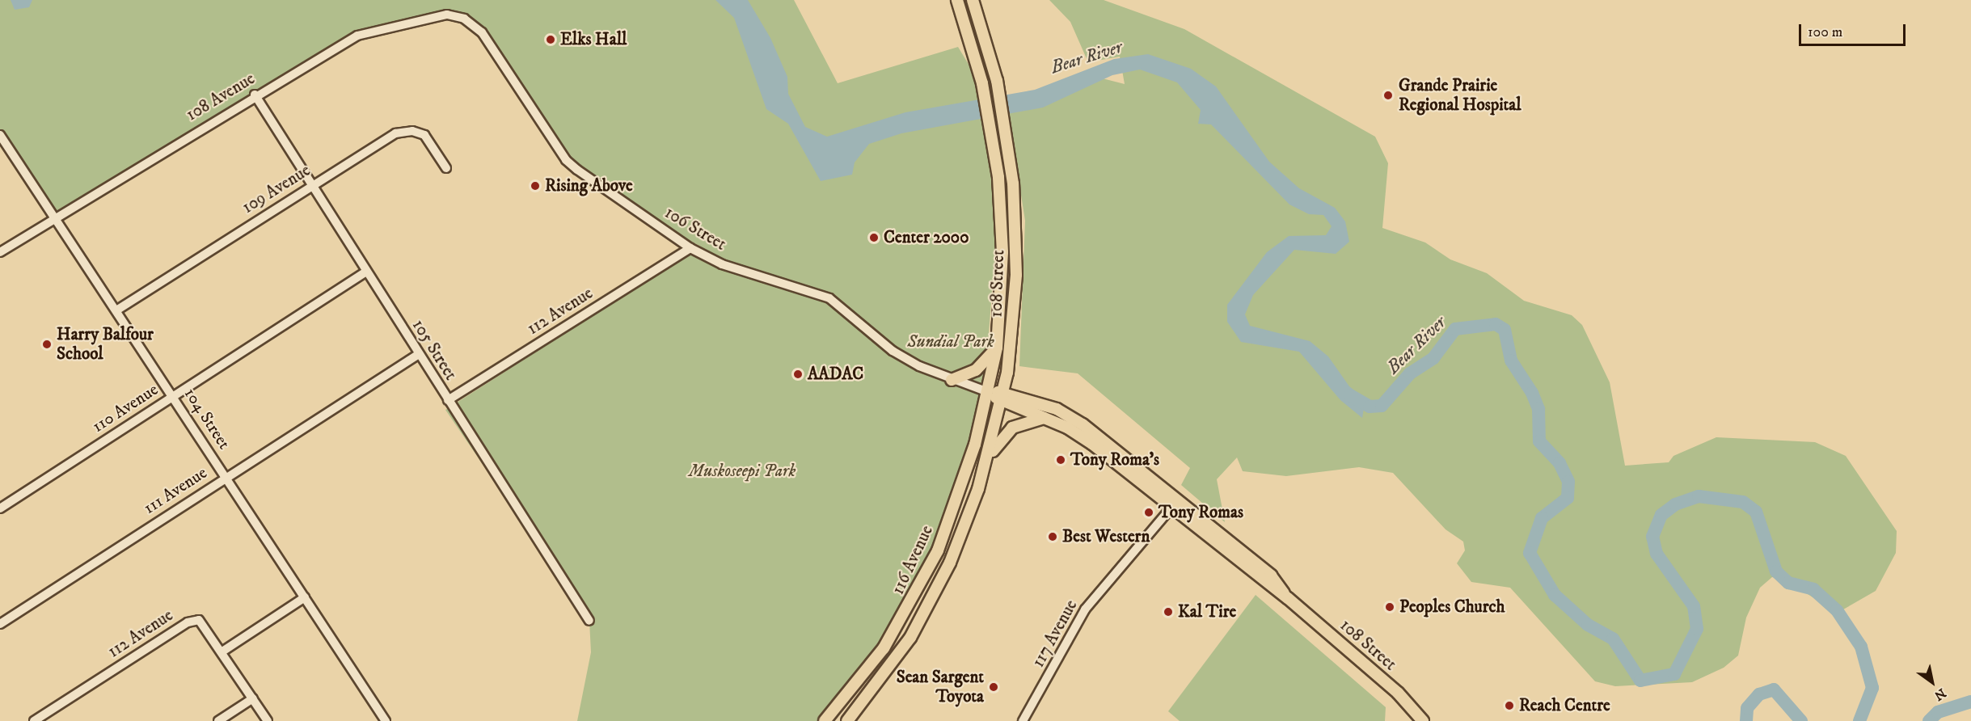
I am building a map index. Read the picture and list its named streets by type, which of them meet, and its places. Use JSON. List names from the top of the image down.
{
  "streets": {
    "main road": ["108 Street", "116 Avenue"],
    "street": [
      "108 Avenue",
      "109 Avenue",
      "106 Street",
      "112 Avenue",
      "105 Street",
      "110 Avenue",
      "104 Street",
      "111 Avenue",
      "117 Avenue"
    ]
  },
  "crossings": [
    ["108 Avenue", "106 Street"],
    ["108 Avenue", "105 Street"],
    ["108 Avenue", "104 Street"],
    ["109 Avenue", "105 Street"],
    ["109 Avenue", "104 Street"],
    ["106 Street", "108 Street"],
    ["106 Street", "112 Avenue"],
    ["106 Street", "116 Avenue"],
    ["108 Street", "116 Avenue"],
    ["108 Street", "117 Avenue"],
    ["112 Avenue", "105 Street"],
    ["105 Street", "110 Avenue"],
    ["105 Street", "111 Avenue"],
    ["110 Avenue", "104 Street"],
    ["104 Street", "111 Avenue"]
  ],
  "water": ["Bear River"],
  "parks": ["Sundial Park", "Muskoseepi Park"],
  "places": [
    "Elks Hall",
    "Grande Prairie Regional Hospital",
    "Rising Above",
    "Center 2000",
    "Harry Balfour School",
    "AADAC",
    "Tony Roma's",
    "Tony Romas",
    "Best Western",
    "Peoples Church",
    "Kal Tire",
    "Sean Sargent Toyota",
    "Reach Centre"
  ],
  "scale_bar": "100 m",
  "north": "bottom right"
}
